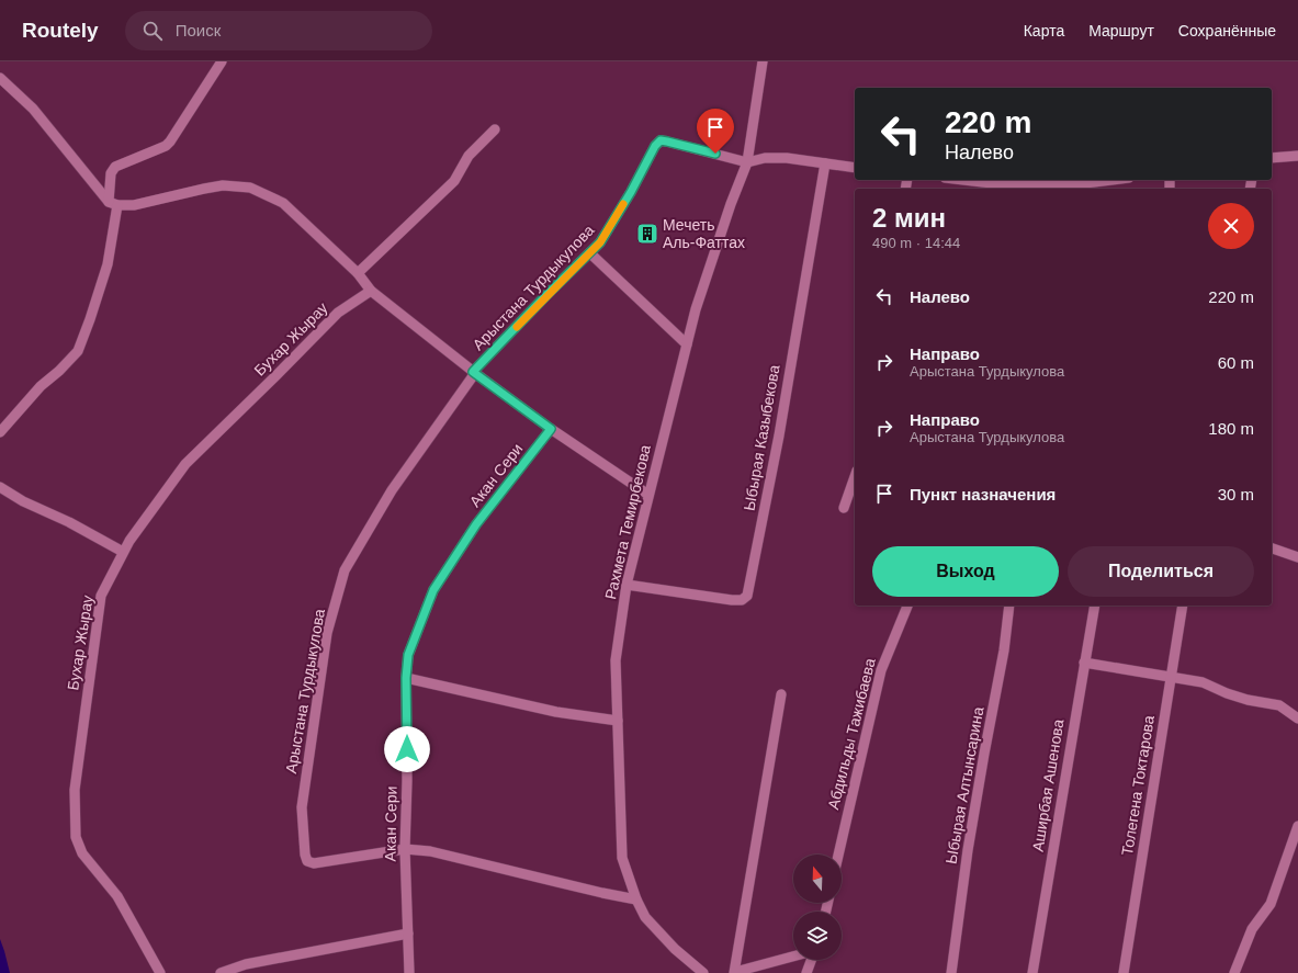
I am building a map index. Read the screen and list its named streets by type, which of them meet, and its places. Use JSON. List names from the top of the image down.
{
  "streets": {
    "street": [
      "Арыстана Турдыкулова",
      "Бухар Жырау",
      "Ыбырая Казыбекова",
      "Акан Сери",
      "Рахмета Темирбекова",
      "Абдильды Тажибаева",
      "Ыбырая Алтынсарина",
      "Аширбая Ашенова",
      "Толегена Токтарова"
    ]
  },
  "crossings": [
    ["Арыстана Турдыкулова", "Акан Сери"],
    ["Арыстана Турдыкулова", "Рахмета Темирбекова"],
    ["Ыбырая Казыбекова", "Рахмета Темирбекова"]
  ],
  "places": {
    "building": ["Мечеть Аль-Фаттах"]
  },
  "north": "top",
  "page": {
    "header": "Routely",
    "search": "Поиск",
    "nav": ["Карта", "Маршрут", "Сохранённые"],
    "turn": ["220 m", "Налево"],
    "heading": ["2 мин", "490 m · 14:44"],
    "list": [
      {
        "name": "Налево",
        "value": "220 m"
      },
      {
        "name": "Направо",
        "note": "Арыстана Турдыкулова",
        "value": "60 m"
      },
      {
        "name": "Направо",
        "note": "Арыстана Турдыкулова",
        "value": "180 m"
      },
      {
        "name": "Пункт назначения",
        "value": "30 m"
      }
    ],
    "buttons": ["Выход", "Поделиться"]
  }
}
